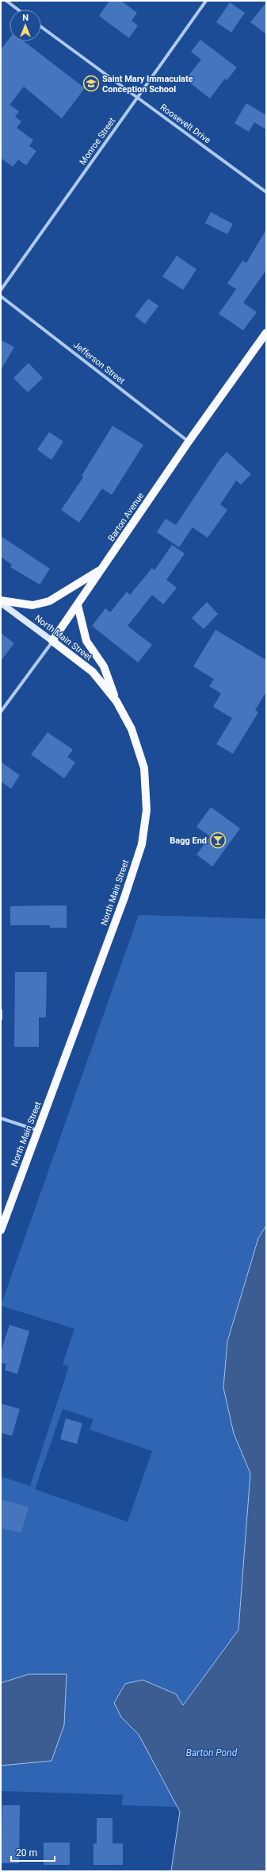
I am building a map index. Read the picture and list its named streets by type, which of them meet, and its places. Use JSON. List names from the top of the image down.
{
  "streets": {
    "main road": ["Barton Avenue", "North Main Street"],
    "street": ["Roosevelt Drive", "Monroe Street", "Jefferson Street"]
  },
  "crossings": [
    ["Roosevelt Drive", "Monroe Street"],
    ["Jefferson Street", "Barton Avenue"],
    ["Barton Avenue", "North Main Street"]
  ],
  "water": ["Barton Pond"],
  "places": {
    "school or university": ["Saint Mary Immaculate Conception School"],
    "bar": ["Bagg End"]
  },
  "scale_bar": "20 m",
  "north": "top"
}
